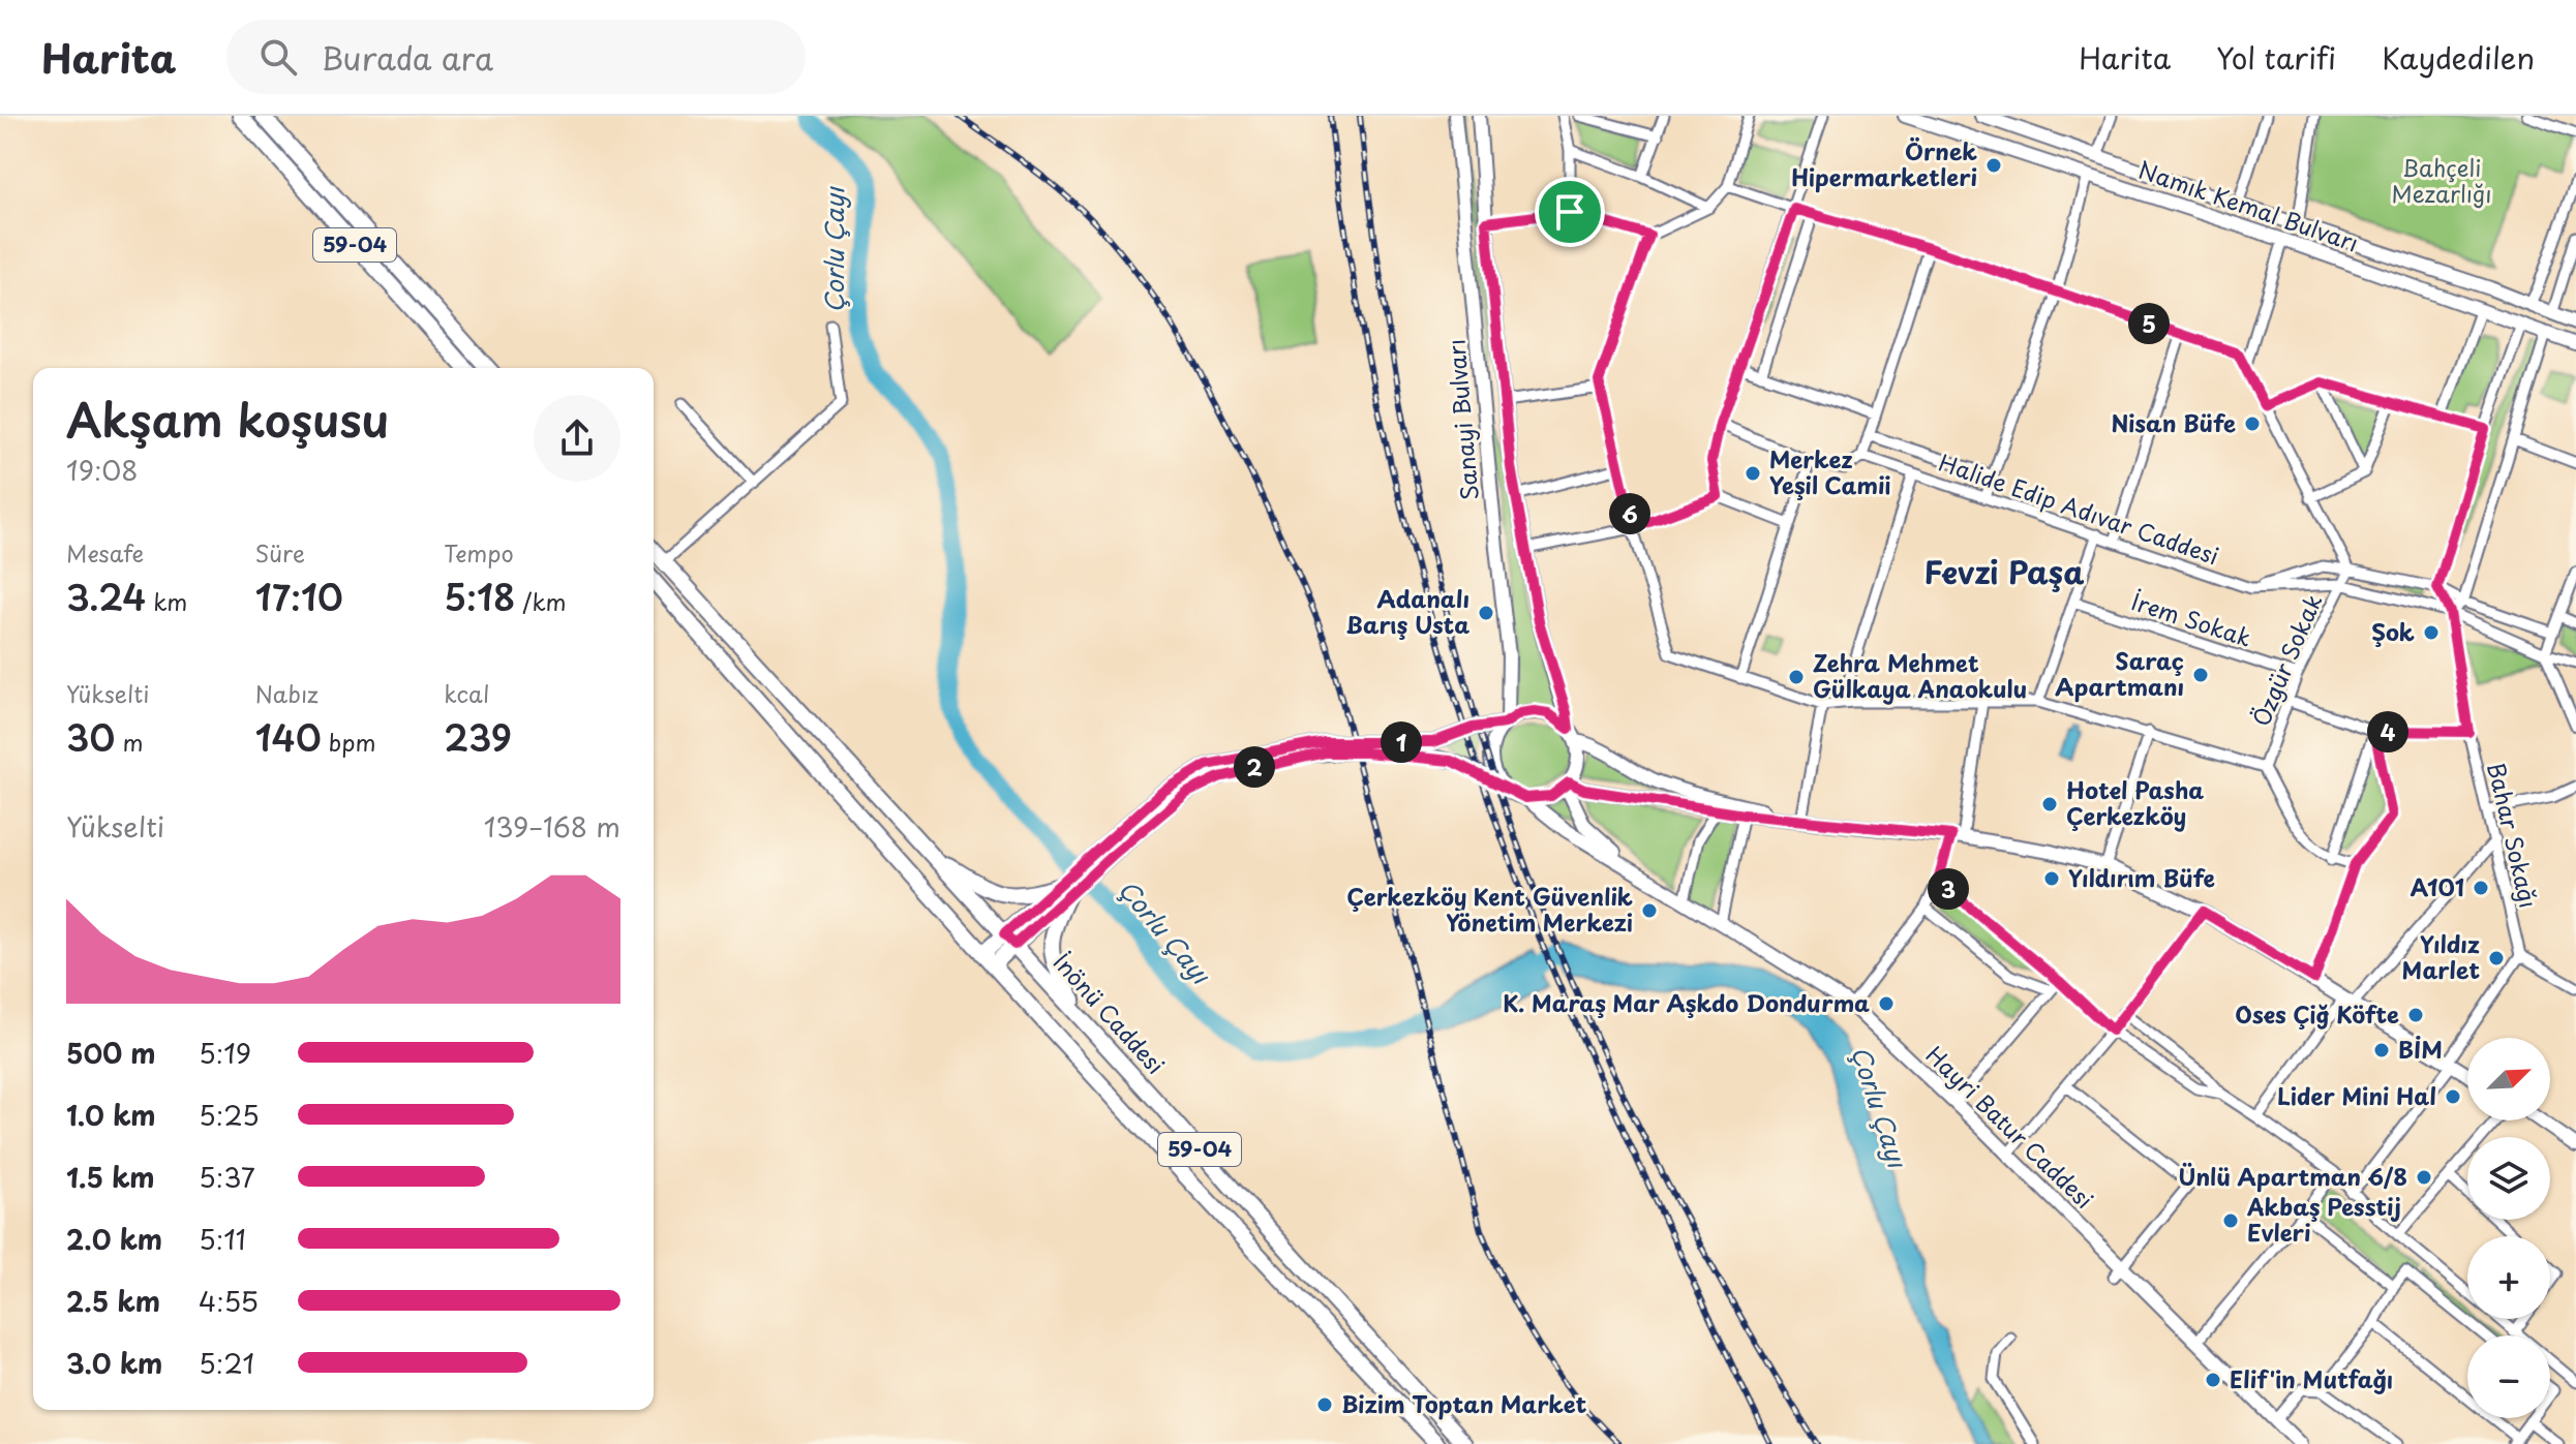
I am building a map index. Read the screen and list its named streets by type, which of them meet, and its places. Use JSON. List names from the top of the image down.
{
  "streets": {
    "main road": [
      "Namık Kemal Bulvarı",
      "59-04",
      "Sanayi Bulvarı",
      "İnönü Caddesi",
      "Hayri Batur Caddesi"
    ],
    "street": [
      "Halide Edip Adıvar Caddesi",
      "İrem Sokak",
      "Özgür Sokak",
      "Bahar Sokağı"
    ]
  },
  "crossings": [
    ["Sanayi Bulvarı", "Hayri Batur Caddesi"],
    ["Halide Edip Adıvar Caddesi", "Özgür Sokak"],
    ["Halide Edip Adıvar Caddesi", "Bahar Sokağı"],
    ["İrem Sokak", "Özgür Sokak"]
  ],
  "districts": ["Fevzi Paşa"],
  "water": ["Çorlu Çayı"],
  "parks": ["Bahçeli Mezarlığı"],
  "places": [
    "Örnek Hipermarketleri",
    "Nisan Büfe",
    "Merkez Yeşil Camii",
    "Adanalı Barış Usta",
    "Şok",
    "Saraç Apartmanı",
    "Zehra Mehmet Gülkaya Anaokulu",
    "Hotel Pasha Çerkezköy",
    "Yıldırım Büfe",
    "A101",
    "Çerkezköy Kent Güvenlik Yönetim Merkezi",
    "Yıldız Marlet",
    "K. Maraş Mar Aşkdo Dondurma",
    "Oses Çiğ Köfte",
    "BİM",
    "Lider Mini Hal",
    "Ünlü Apartman 6/8",
    "Akbaş Pesstij Evleri",
    "Elif'in Mutfağı",
    "Bizim Toptan Market"
  ],
  "north": "top right",
  "page": {
    "header": "Harita",
    "search": "Burada ara",
    "nav": ["Harita", "Yol tarifi", "Kaydedilen"],
    "pins": [
      "5",
      "6",
      "4",
      "1",
      "2",
      "3"
    ],
    "heading": ["Akşam koşusu", "19:08"],
    "stats": [
      ["Mesafe", "3.24 km"],
      ["Süre", "17:10"],
      ["Tempo", "5:18 /km"],
      ["Yükselti", "30 m"],
      ["Nabız", "140 bpm"],
      ["kcal", "239"]
    ],
    "chart": ["Yükselti", "139–168 m"],
    "list": [
      {
        "name": "500 m",
        "note": "5:19"
      },
      {
        "name": "1.0 km",
        "note": "5:25"
      },
      {
        "name": "1.5 km",
        "note": "5:37"
      },
      {
        "name": "2.0 km",
        "note": "5:11"
      },
      {
        "name": "2.5 km",
        "note": "4:55"
      },
      {
        "name": "3.0 km",
        "note": "5:21"
      }
    ],
    "map_buttons": ["+", "−"]
  }
}
